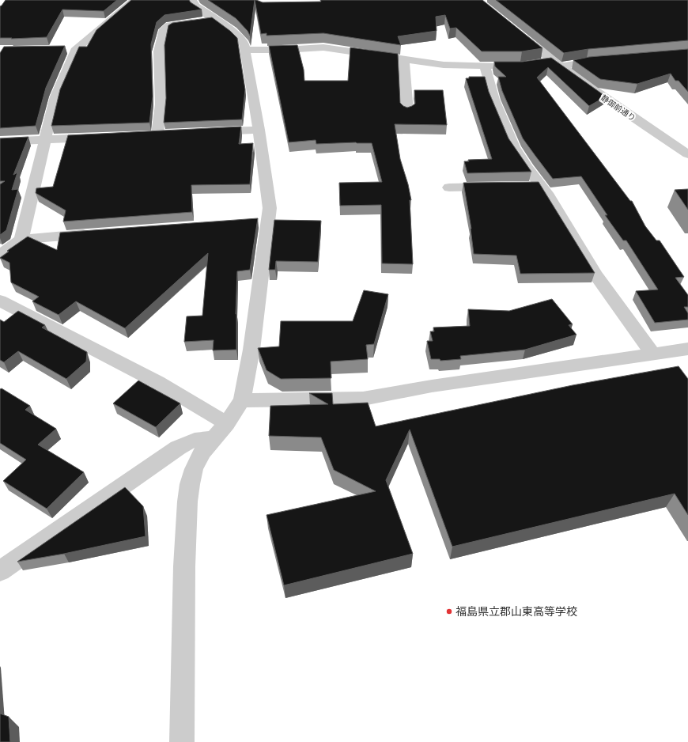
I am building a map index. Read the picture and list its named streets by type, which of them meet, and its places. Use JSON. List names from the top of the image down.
{
  "streets": {
    "street": ["静御前通り"]
  },
  "places": ["福島県立郡山東高等学校"]
}
